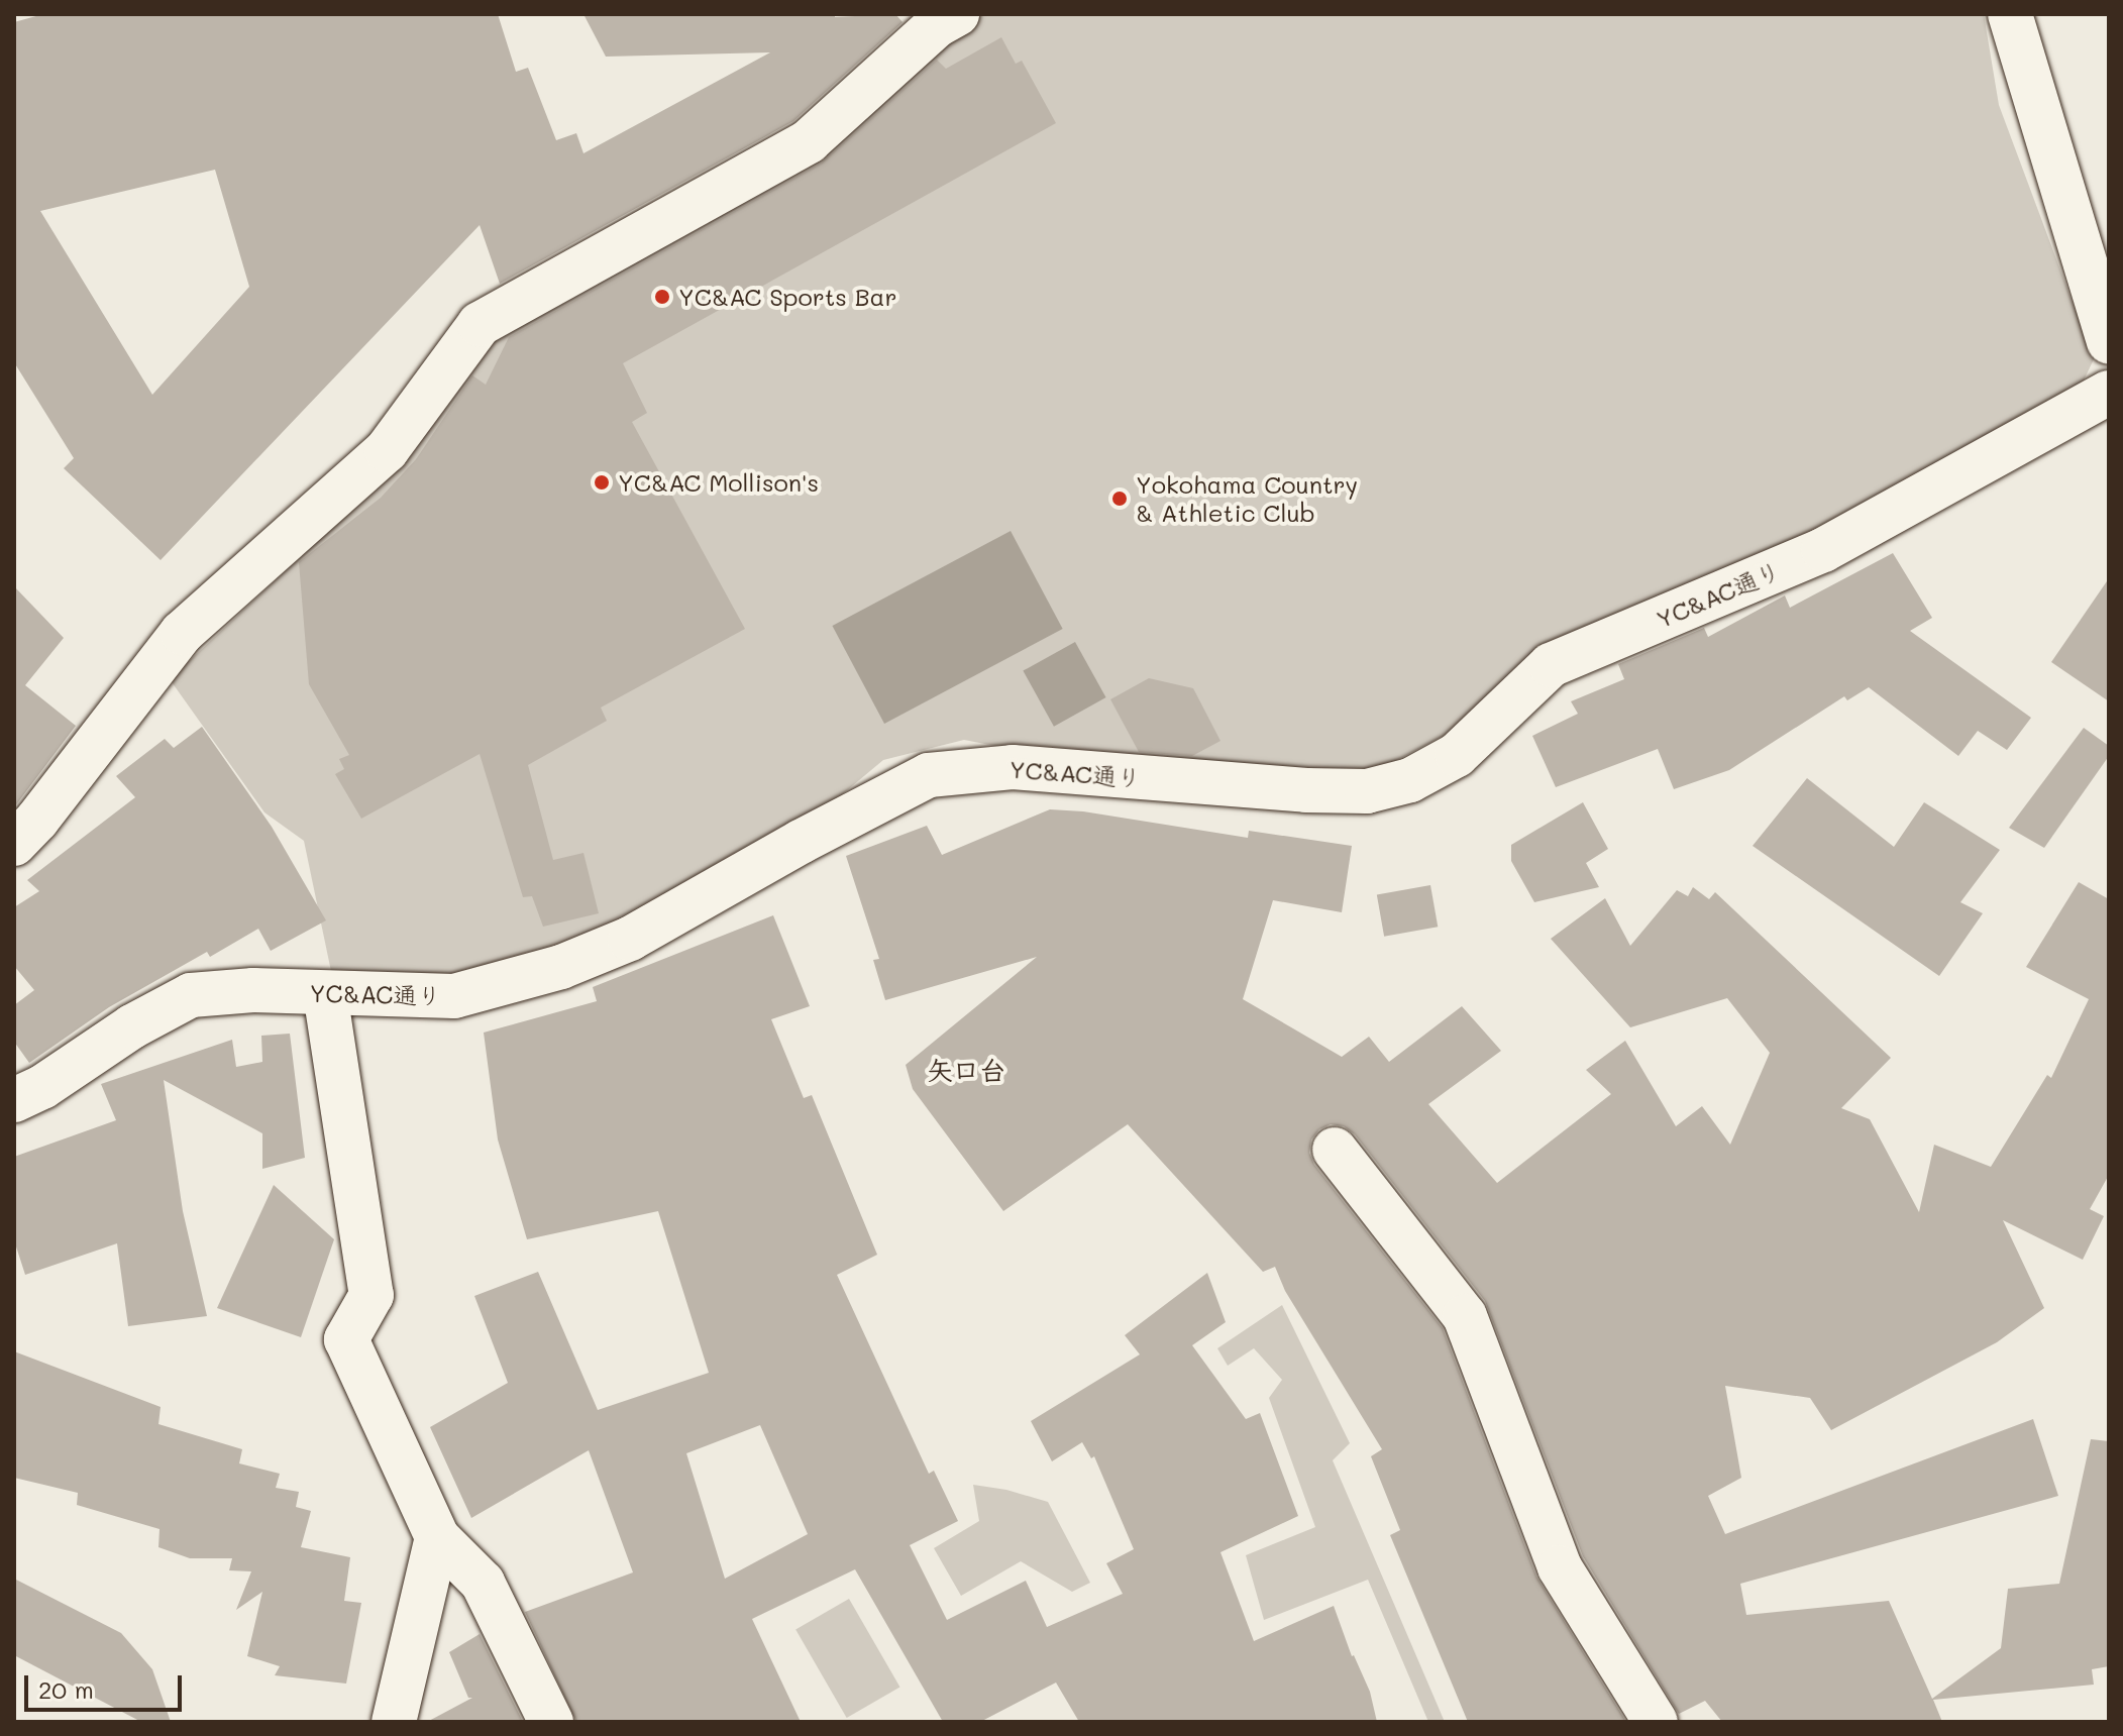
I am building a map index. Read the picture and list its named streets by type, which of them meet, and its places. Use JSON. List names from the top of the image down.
{
  "streets": {
    "street": ["YC&AC通り"]
  },
  "districts": ["矢口台"],
  "places": ["YC&AC Sports Bar", "YC&AC Mollison's", "Yokohama Country & Athletic Club"],
  "scale_bar": "20 m"
}
